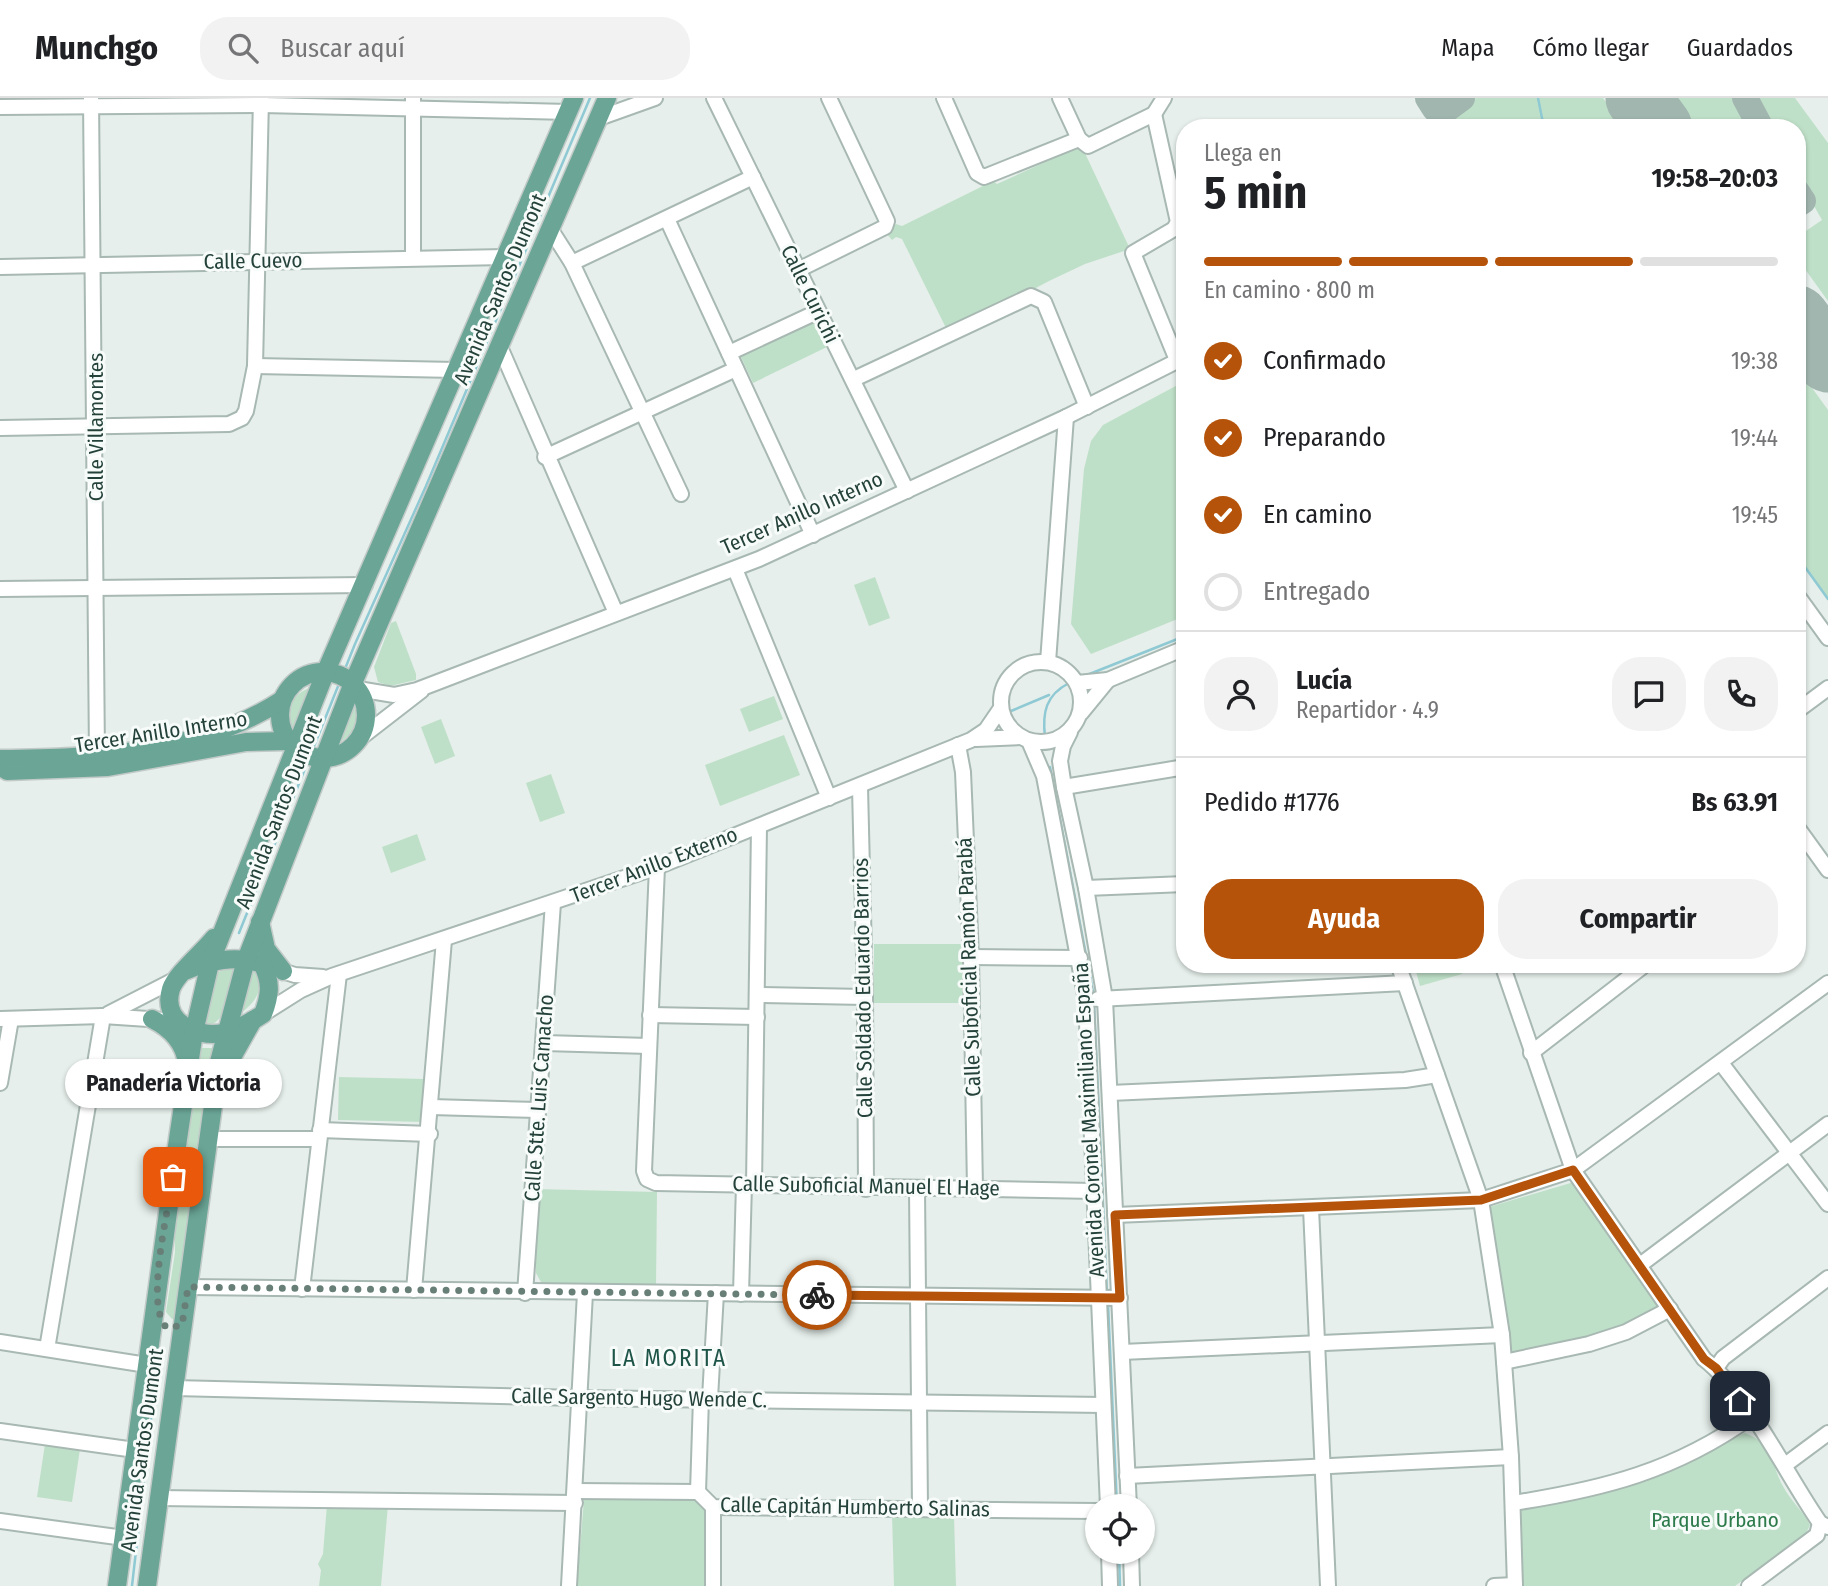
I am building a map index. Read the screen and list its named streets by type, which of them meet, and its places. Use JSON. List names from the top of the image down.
{
  "streets": {
    "main road": ["Avenida Santos Dumont", "Tercer Anillo Interno"],
    "street": [
      "Calle Cuevo",
      "Calle Curichi",
      "Calle Villamontes",
      "Tercer Anillo Externo",
      "Calle Suboficial Ramón Parabá",
      "Calle Soldado Eduardo Barrios",
      "Calle Stte. Luis Camacho",
      "Avenida Coronel Maximiliano España",
      "Calle Suboficial Manuel El Hage",
      "Calle Sargento Hugo Wende C.",
      "Calle Capitán Humberto Salinas"
    ]
  },
  "crossings": [
    ["Calle Cuevo", "Avenida Santos Dumont"],
    ["Calle Cuevo", "Calle Villamontes"],
    ["Avenida Santos Dumont", "Tercer Anillo Interno"],
    ["Avenida Santos Dumont", "Tercer Anillo Externo"],
    ["Avenida Santos Dumont", "Calle Sargento Hugo Wende C."],
    ["Avenida Santos Dumont", "Calle Capitán Humberto Salinas"],
    ["Calle Curichi", "Tercer Anillo Interno"],
    ["Calle Villamontes", "Tercer Anillo Interno"],
    ["Tercer Anillo Externo", "Calle Suboficial Ramón Parabá"],
    ["Tercer Anillo Externo", "Calle Soldado Eduardo Barrios"],
    ["Tercer Anillo Externo", "Calle Stte. Luis Camacho"],
    ["Tercer Anillo Externo", "Avenida Coronel Maximiliano España"],
    ["Calle Suboficial Ramón Parabá", "Calle Suboficial Manuel El Hage"],
    ["Calle Soldado Eduardo Barrios", "Calle Suboficial Manuel El Hage"],
    ["Avenida Coronel Maximiliano España", "Calle Suboficial Manuel El Hage"],
    ["Avenida Coronel Maximiliano España", "Calle Sargento Hugo Wende C."]
  ],
  "districts": ["LA MORITA"],
  "parks": ["Parque Urbano"],
  "places": ["Panadería Victoria"],
  "page": {
    "header": "Munchgo",
    "search": "Buscar aquí",
    "nav": ["Mapa", "Cómo llegar", "Guardados"],
    "heading": ["5 min", "Llega en", "19:58–20:03"],
    "panel": [
      "Lucía",
      "Repartidor · 4.9",
      "Pedido #1776",
      "Bs 63.91"
    ],
    "bar": "En camino · 800 m",
    "list": [
      ["Confirmado", "19:38"],
      ["Preparando", "19:44"],
      ["En camino", "19:45"],
      "Entregado"
    ],
    "buttons": ["Ayuda", "Compartir"],
    "bubble": "Panadería Victoria"
  }
}
